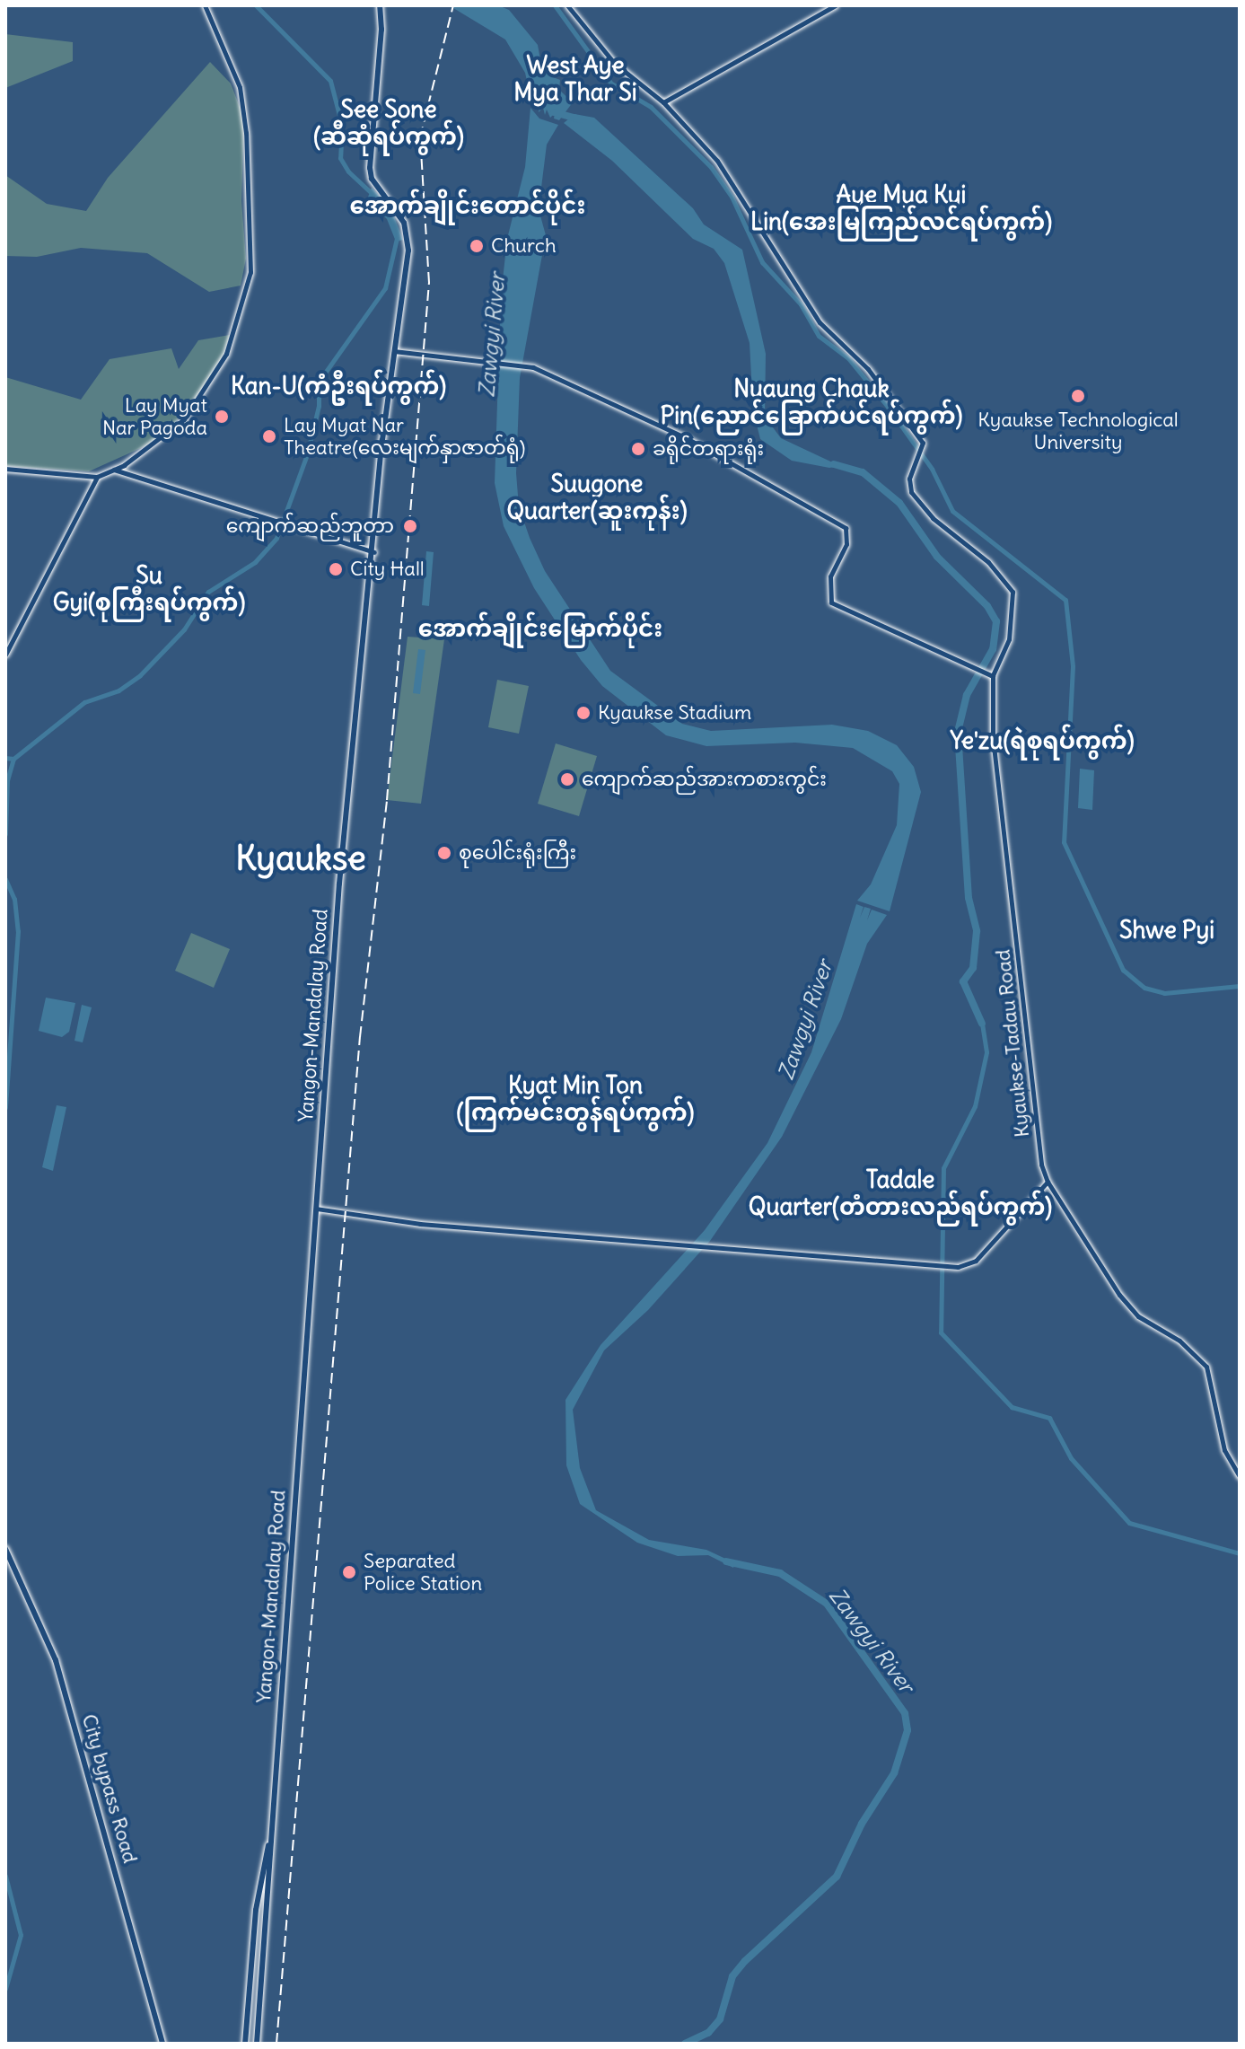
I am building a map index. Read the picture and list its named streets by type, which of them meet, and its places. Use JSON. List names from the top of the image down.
{
  "streets": {
    "main road": ["Yangon-Mandalay Road", "City bypass Road"],
    "street": ["Kyaukse-Tadau Road"]
  },
  "districts": [
    "West Aye Mya Thar Si",
    "See Sone (ဆီဆုံရပ်ကွက်)",
    "Aye Mya Kyi Lin(အေးမြကြည်လင်ရပ်ကွက်)",
    "အောက်ချိုင်းတောင်ပိုင်း",
    "Kan-U(ကံဦးရပ်ကွက်)",
    "Nyaung Chauk Pin(ညောင်ခြောက်ပင်ရပ်ကွက်)",
    "Suugone Quarter(ဆူးကုန်း)",
    "Su Gyi(စုကြီးရပ်ကွက်)",
    "အောက်ချိုင်းမြောက်ပိုင်း",
    "Ye'zu(ရဲစုရပ်ကွက်)",
    "Kyaukse",
    "Shwe Pyi",
    "Kyat Min Ton (ကြက်မင်းတွန်ရပ်ကွက်)",
    "Tadale Quarter(တံတားလည်ရပ်ကွက်)"
  ],
  "water": ["Zawgyi River"],
  "places": [
    "Church",
    "Kyaukse Technological University",
    "Lay Myat Nar Pagoda",
    "Lay Myat Nar Theatre(လေးမျက်နှာဇာတ်ရုံ)",
    "ခရိုင်တရားရုံး",
    "ကျောက်ဆည်ဘူတာ",
    "City Hall",
    "Kyaukse Stadium",
    "ကျောက်ဆည်အားကစားကွင်း",
    "စုပေါင်းရုံးကြီး",
    "Separated Police Station"
  ]
}
